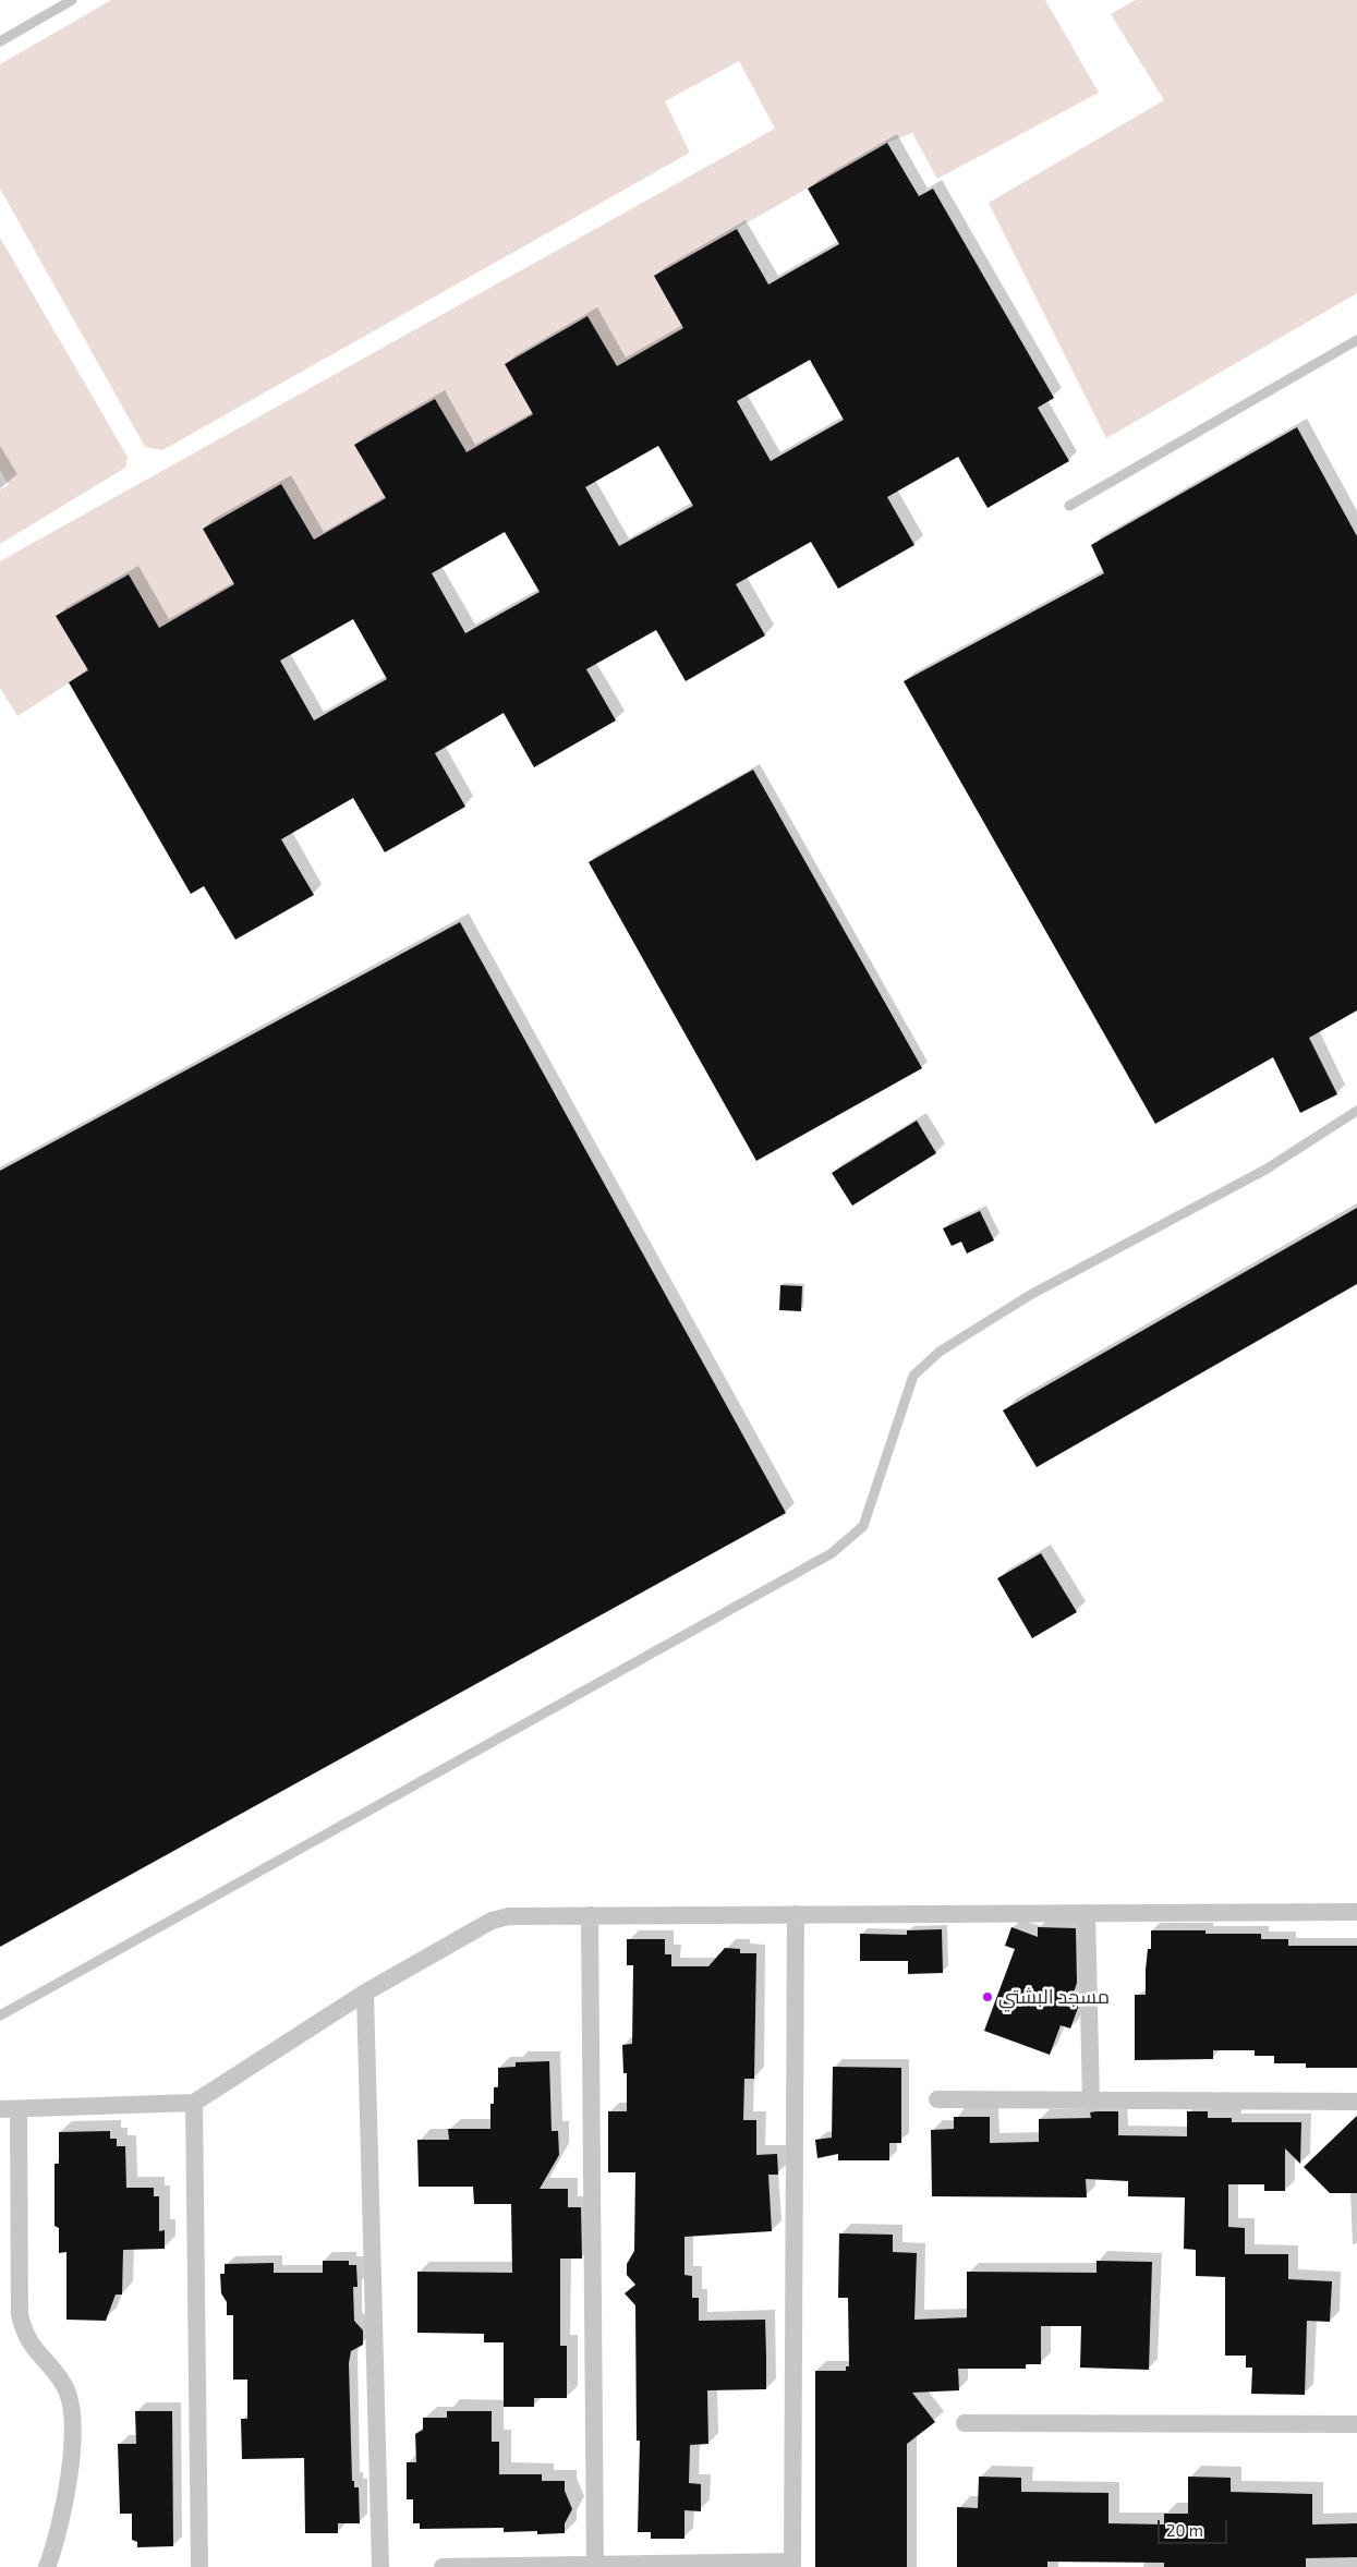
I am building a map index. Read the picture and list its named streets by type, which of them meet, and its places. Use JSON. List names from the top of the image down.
{
  "places": ["مسجد البشتي"],
  "scale_bar": "20 m"
}
